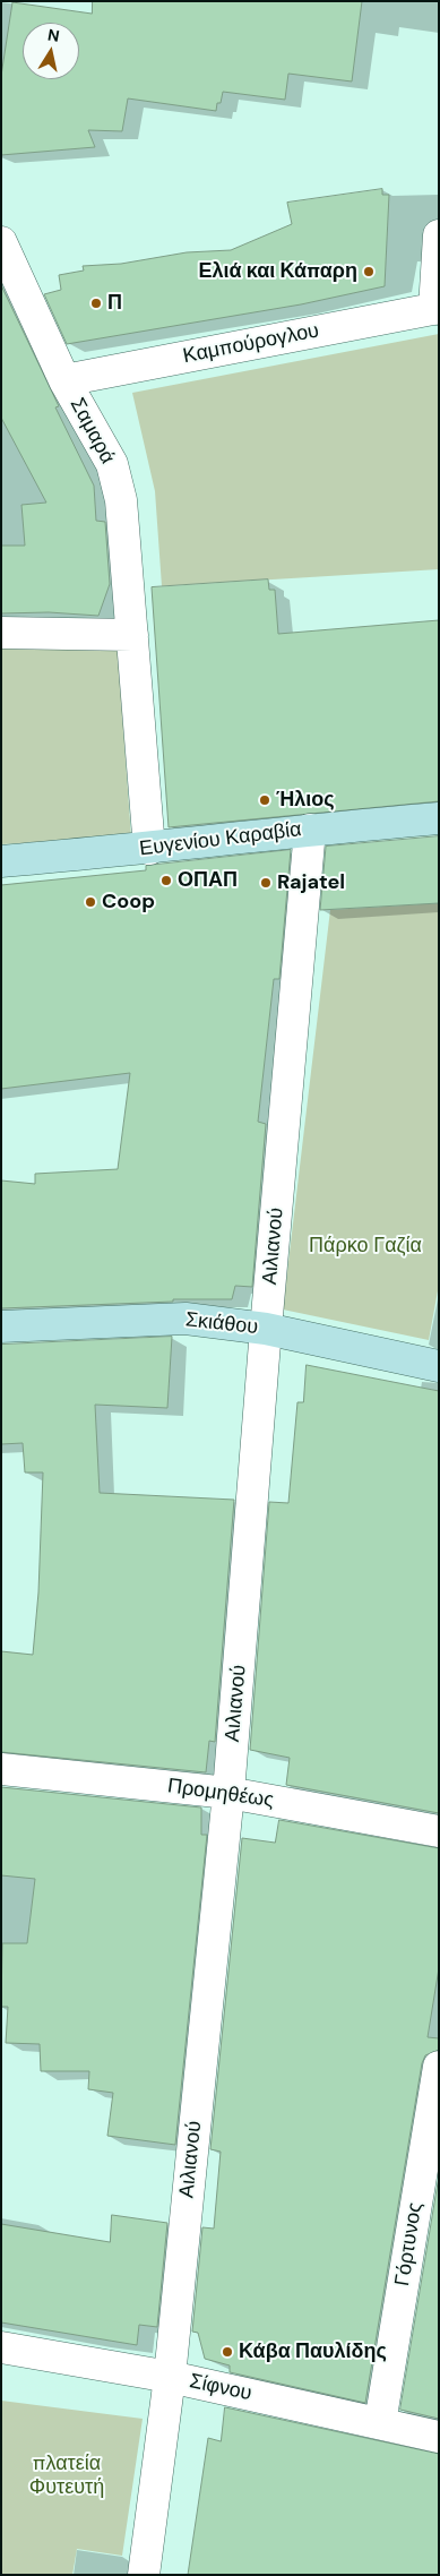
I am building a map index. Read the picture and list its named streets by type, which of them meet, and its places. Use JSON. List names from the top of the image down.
{
  "streets": {
    "street": [
      "Καμπούρογλου",
      "Σαμαρά",
      "Ευγενίου Καραβία",
      "Αιλιανού",
      "Σκιάθου",
      "Προμηθέως",
      "Γόρτυνος",
      "Σίφνου"
    ]
  },
  "crossings": [
    ["Καμπούρογλου", "Σαμαρά"],
    ["Σαμαρά", "Ευγενίου Καραβία"],
    ["Ευγενίου Καραβία", "Αιλιανού"],
    ["Αιλιανού", "Σκιάθου"],
    ["Αιλιανού", "Προμηθέως"],
    ["Αιλιανού", "Σίφνου"],
    ["Γόρτυνος", "Σίφνου"]
  ],
  "parks": ["Πάρκο Γαζία", "πλατεία Φυτευτή"],
  "places": [
    "Ελιά και Κάπαρη",
    "Π",
    "Ήλιος",
    "ΟΠΑΠ",
    "Rajatel",
    "Coop",
    "Κάβα Παυλίδης"
  ],
  "north": "top"
}
